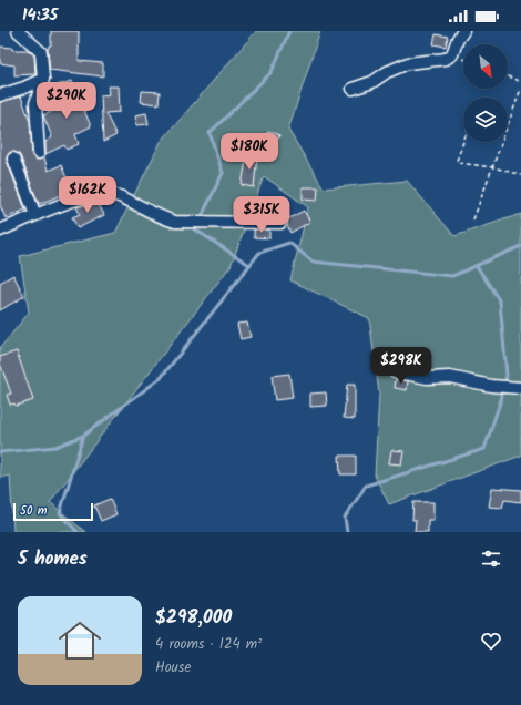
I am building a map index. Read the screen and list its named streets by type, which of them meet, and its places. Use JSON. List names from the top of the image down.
{
  "scale_bar": "50 m",
  "north": "bottom right",
  "page": {
    "status": "14:35",
    "price": [
      "$290K",
      "$180K",
      "$162K",
      "$315K",
      "$298K"
    ],
    "scale": "50 m",
    "heading": "5 homes",
    "list": [
      {
        "name": "$298,000",
        "note": "4 rooms · 124 m² · House"
      }
    ]
  }
}
